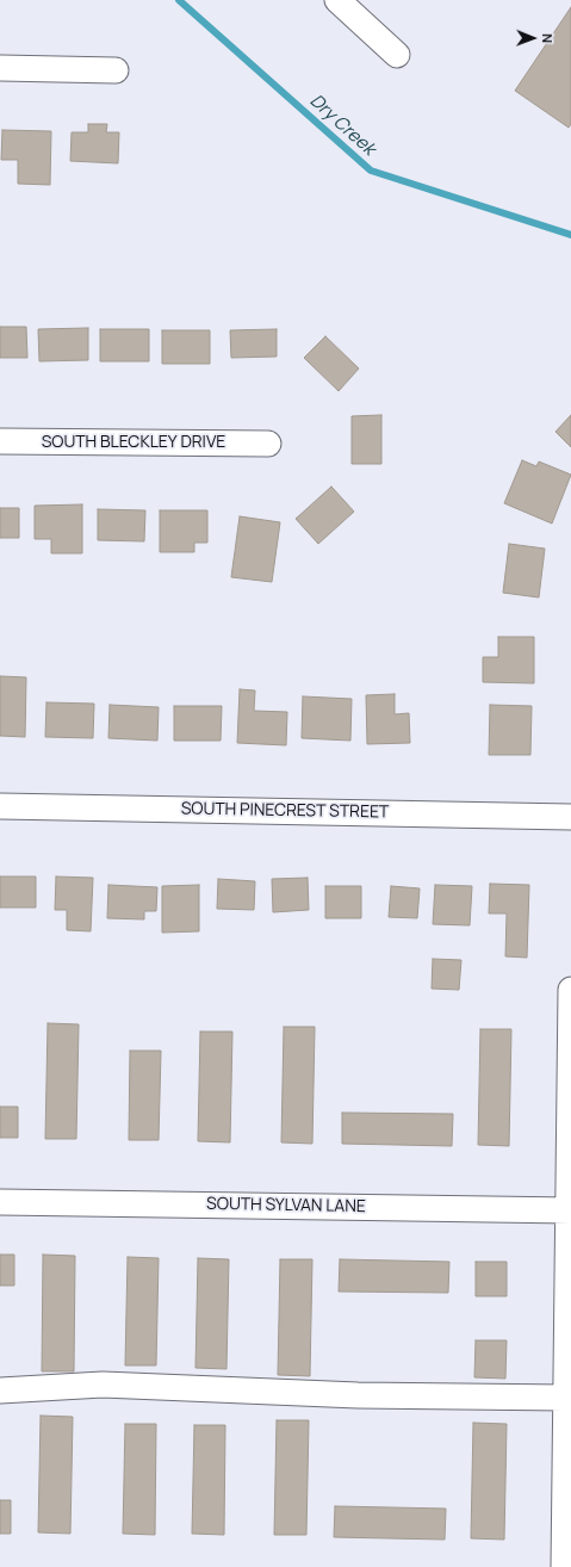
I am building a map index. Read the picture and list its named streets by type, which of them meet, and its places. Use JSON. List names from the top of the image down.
{
  "streets": {
    "street": ["SOUTH BLECKLEY DRIVE", "SOUTH PINECREST STREET", "SOUTH SYLVAN LANE"]
  },
  "water": ["Dry Creek"],
  "north": "right"
}
